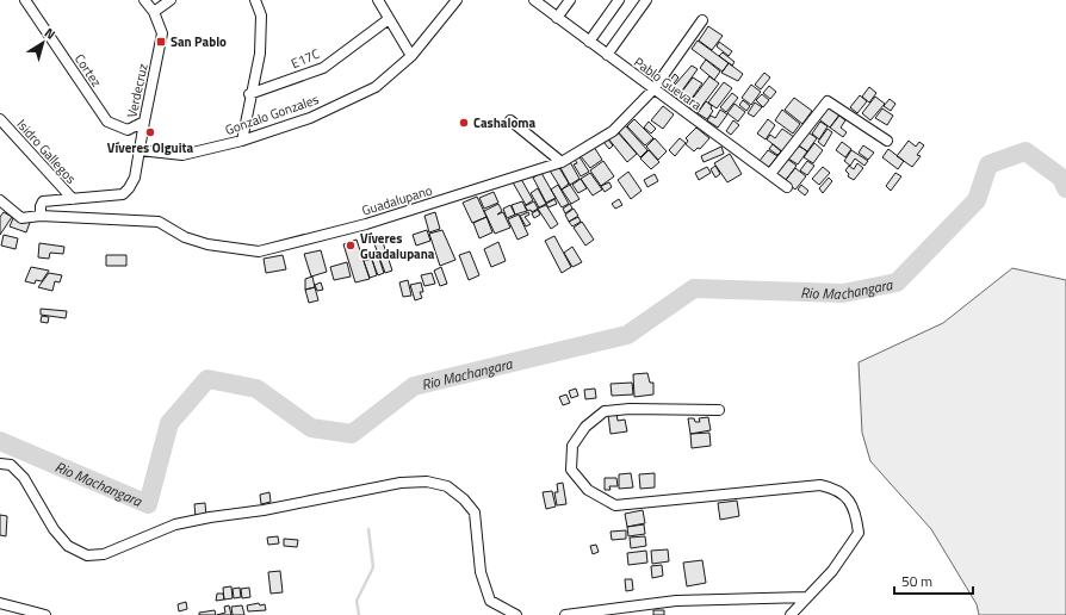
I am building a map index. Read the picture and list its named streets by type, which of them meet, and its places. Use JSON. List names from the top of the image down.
{
  "streets": {
    "street": [
      "E17C",
      "Cortez",
      "Pablo Guevara",
      "Verdecruz",
      "Gonzalo Gonzales",
      "Isidro Gallegos",
      "Guadalupano"
    ]
  },
  "crossings": [
    ["Cortez", "Verdecruz"],
    ["Pablo Guevara", "Guadalupano"],
    ["Verdecruz", "Gonzalo Gonzales"],
    ["Verdecruz", "Isidro Gallegos"]
  ],
  "water": ["Rio Machangara"],
  "places": {
    "transit": ["San Pablo"],
    "other": ["Cashaloma", "Víveres Olguita", "Víveres Guadalupana"]
  },
  "scale_bar": "50 m",
  "north": "top right"
}
